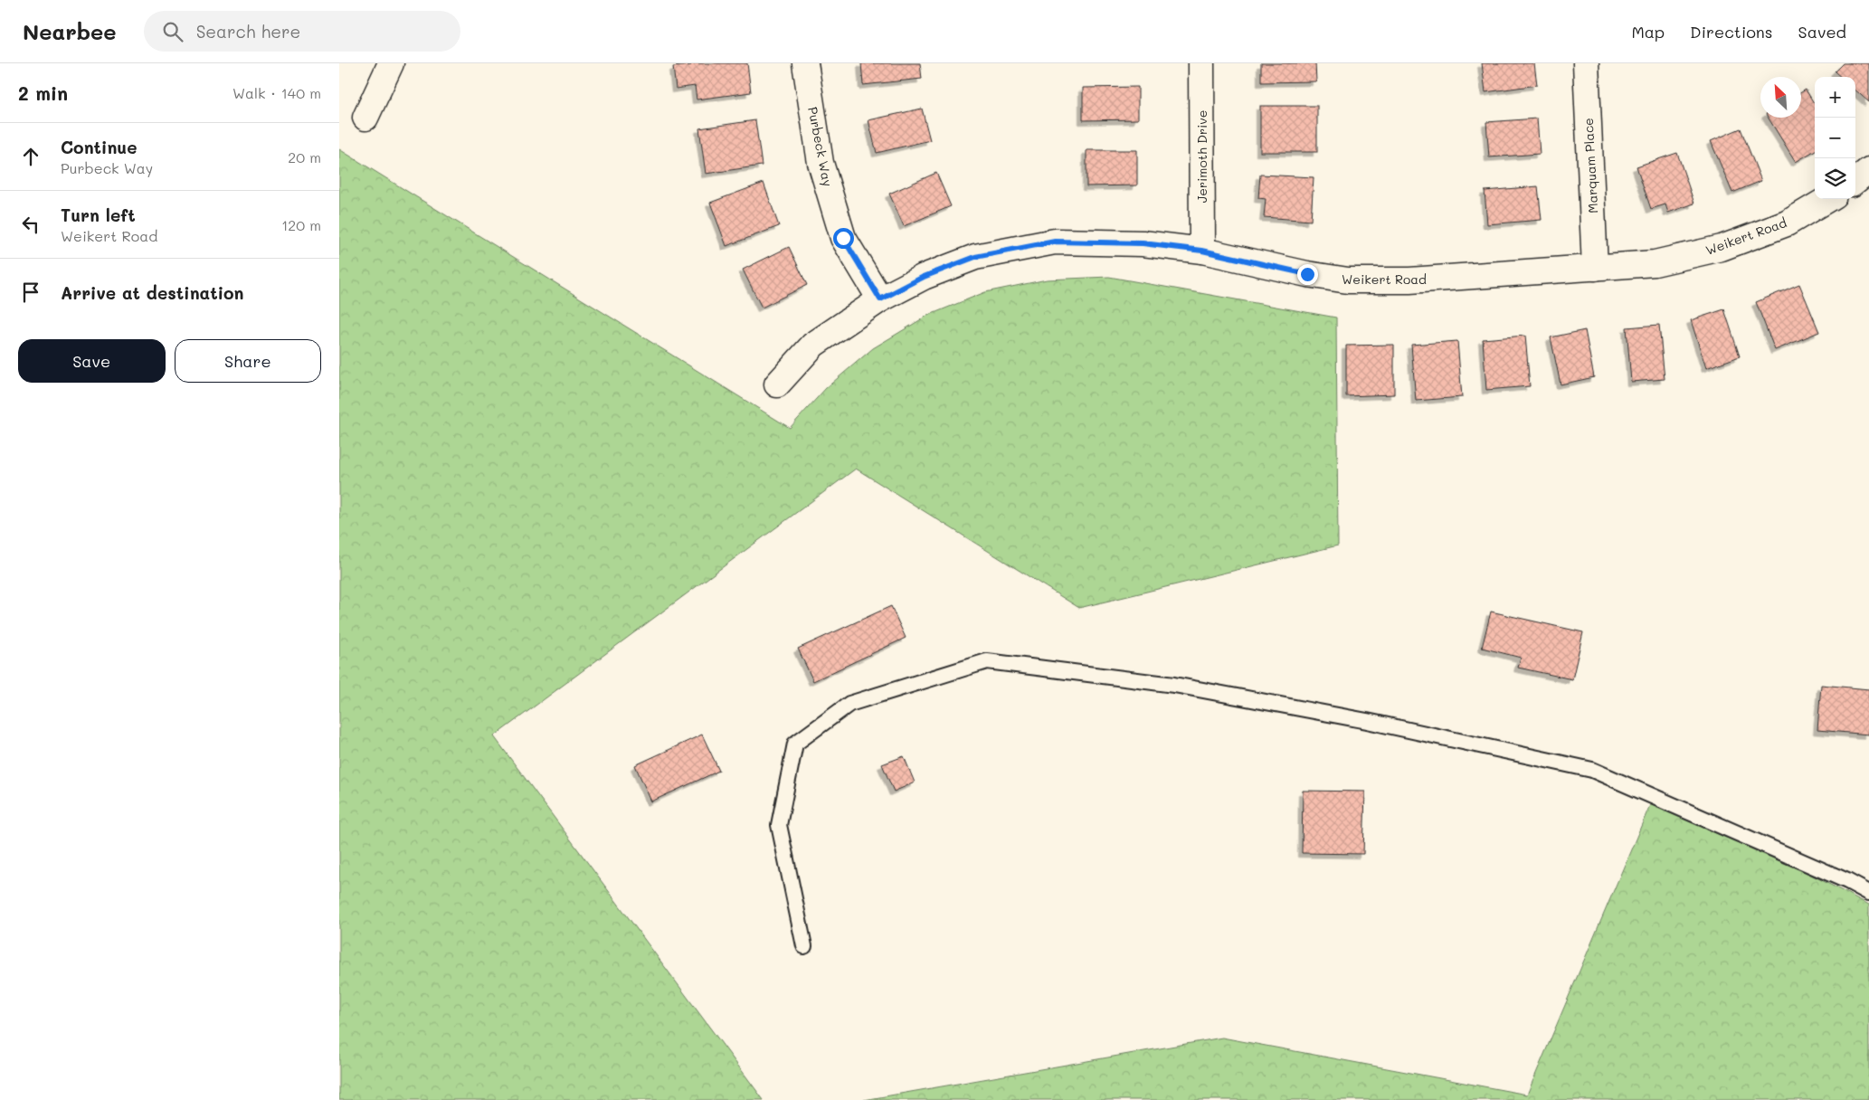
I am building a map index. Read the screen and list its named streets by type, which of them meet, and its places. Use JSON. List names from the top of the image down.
{
  "streets": {
    "street": [
      "Purbeck Way",
      "Jerimoth Drive",
      "Marquam Place",
      "Weikert Road"
    ]
  },
  "crossings": [
    ["Purbeck Way", "Weikert Road"],
    ["Jerimoth Drive", "Weikert Road"],
    ["Marquam Place", "Weikert Road"]
  ],
  "north": "top left",
  "page": {
    "header": "Nearbee",
    "search": "Search here",
    "nav": ["Map", "Directions", "Saved"],
    "heading": ["2 min", "Walk · 140 m"],
    "map_buttons": ["+", "−"],
    "list": [
      ["Continue", "Purbeck Way", "20 m"],
      ["Turn left", "Weikert Road", "120 m"],
      "Arrive at destination"
    ],
    "buttons": ["Save", "Share"]
  }
}
